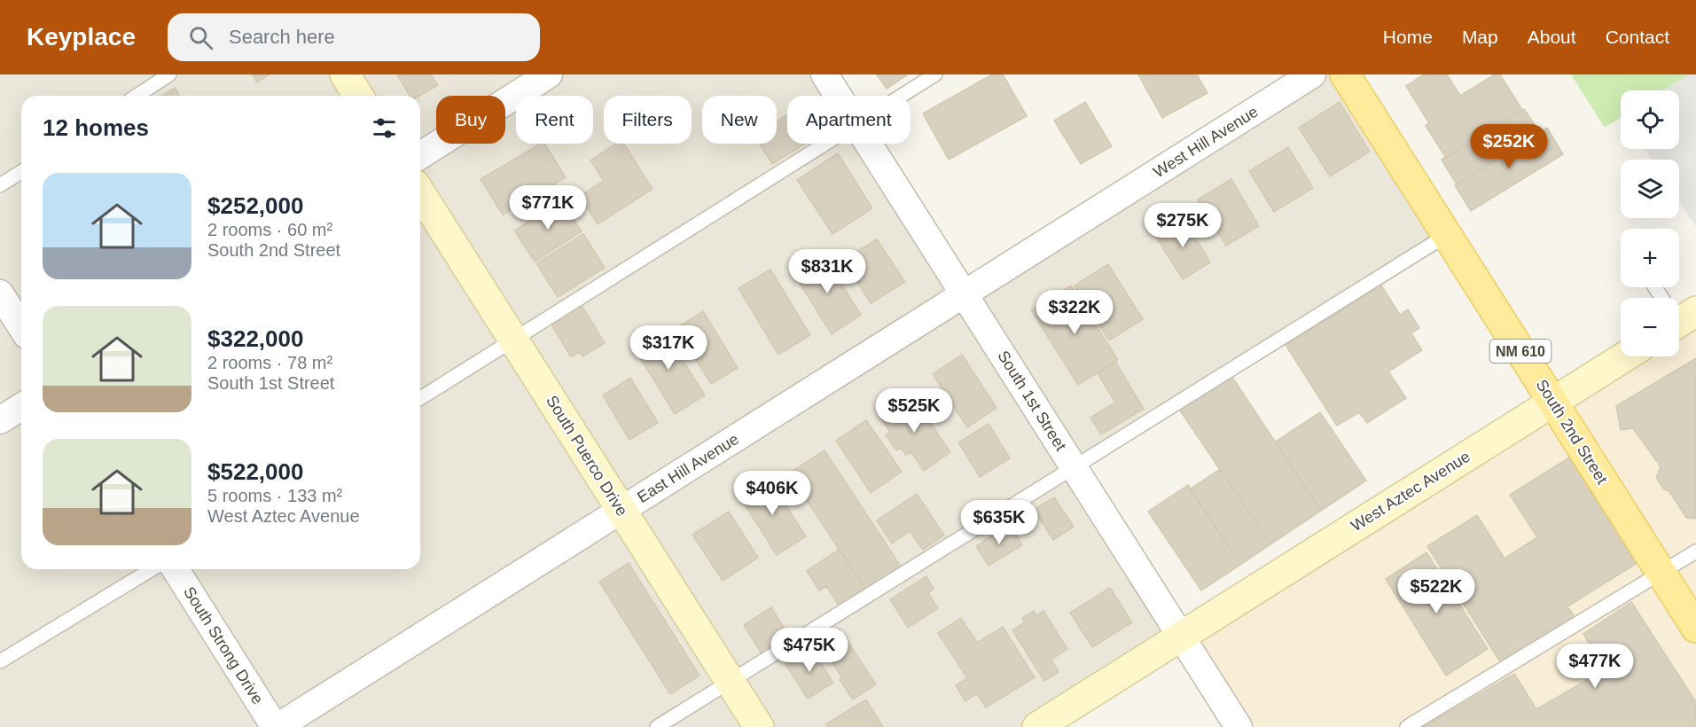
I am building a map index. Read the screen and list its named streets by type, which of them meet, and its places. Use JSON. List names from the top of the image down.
{
  "streets": {
    "main road": [
      "NM 610",
      "South 2nd Street",
      "South Puerco Drive",
      "West Aztec Avenue"
    ],
    "street": [
      "West Hill Avenue",
      "South 1st Street",
      "East Hill Avenue",
      "South Strong Drive"
    ]
  },
  "crossings": [
    ["West Hill Avenue", "South 1st Street"],
    ["West Hill Avenue", "East Hill Avenue"],
    ["South 1st Street", "East Hill Avenue"],
    ["South 1st Street", "West Aztec Avenue"],
    ["South 2nd Street", "West Aztec Avenue"],
    ["South Puerco Drive", "East Hill Avenue"],
    ["East Hill Avenue", "South Strong Drive"]
  ],
  "page": {
    "header": "Keyplace",
    "search": "Search here",
    "nav": [
      "Home",
      "Map",
      "About",
      "Contact"
    ],
    "map_buttons": ["+", "−"],
    "chip": [
      "Buy",
      "Rent",
      "Filters",
      "New",
      "Apartment"
    ],
    "heading": "12 homes",
    "price": [
      "$252K",
      "$771K",
      "$275K",
      "$831K",
      "$322K",
      "$317K",
      "$525K",
      "$406K",
      "$635K",
      "$522K",
      "$475K",
      "$477K"
    ],
    "list": [
      {
        "name": "$252,000",
        "note": "2 rooms · 60 m² · South 2nd Street"
      },
      {
        "name": "$322,000",
        "note": "2 rooms · 78 m² · South 1st Street"
      },
      {
        "name": "$522,000",
        "note": "5 rooms · 133 m² · West Aztec Avenue"
      }
    ]
  }
}
